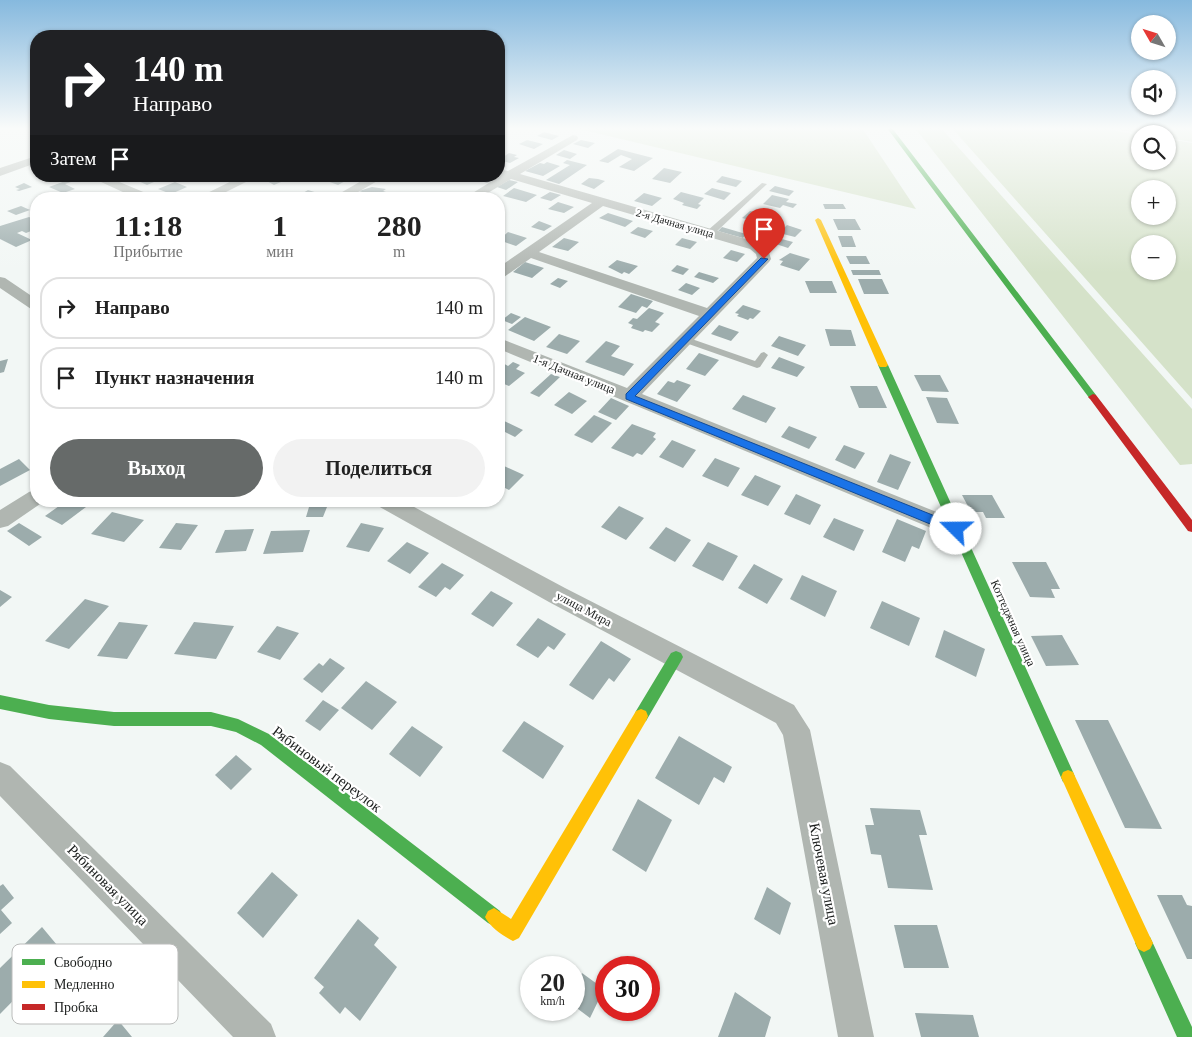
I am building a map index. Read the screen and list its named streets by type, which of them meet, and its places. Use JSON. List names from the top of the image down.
{
  "streets": {
    "street": [
      "2-я Дачная улица",
      "1-я Дачная улица",
      "улица Мира",
      "Коттеджная улица",
      "Рябиновый переулок",
      "Ключевая улица",
      "Рябиновая улица"
    ]
  },
  "crossings": [
    ["1-я Дачная улица", "Коттеджная улица"],
    ["улица Мира", "Рябиновый переулок"],
    ["улица Мира", "Ключевая улица"]
  ],
  "legend": ["Свободно", "Медленно", "Пробка"],
  "north": "top left",
  "page": {
    "map_buttons": ["+", "−"],
    "turn": ["140 m", "Направо"],
    "then": "Затем",
    "eta": [
      "11:18",
      "Прибытие",
      "1",
      "мин",
      "280",
      "m"
    ],
    "list": [
      {
        "name": "Направо",
        "value": "140 m"
      },
      {
        "name": "Пункт назначения",
        "value": "140 m"
      }
    ],
    "buttons": ["Выход", "Поделиться"],
    "speed": "20 km/h",
    "limit": "30"
  }
}
